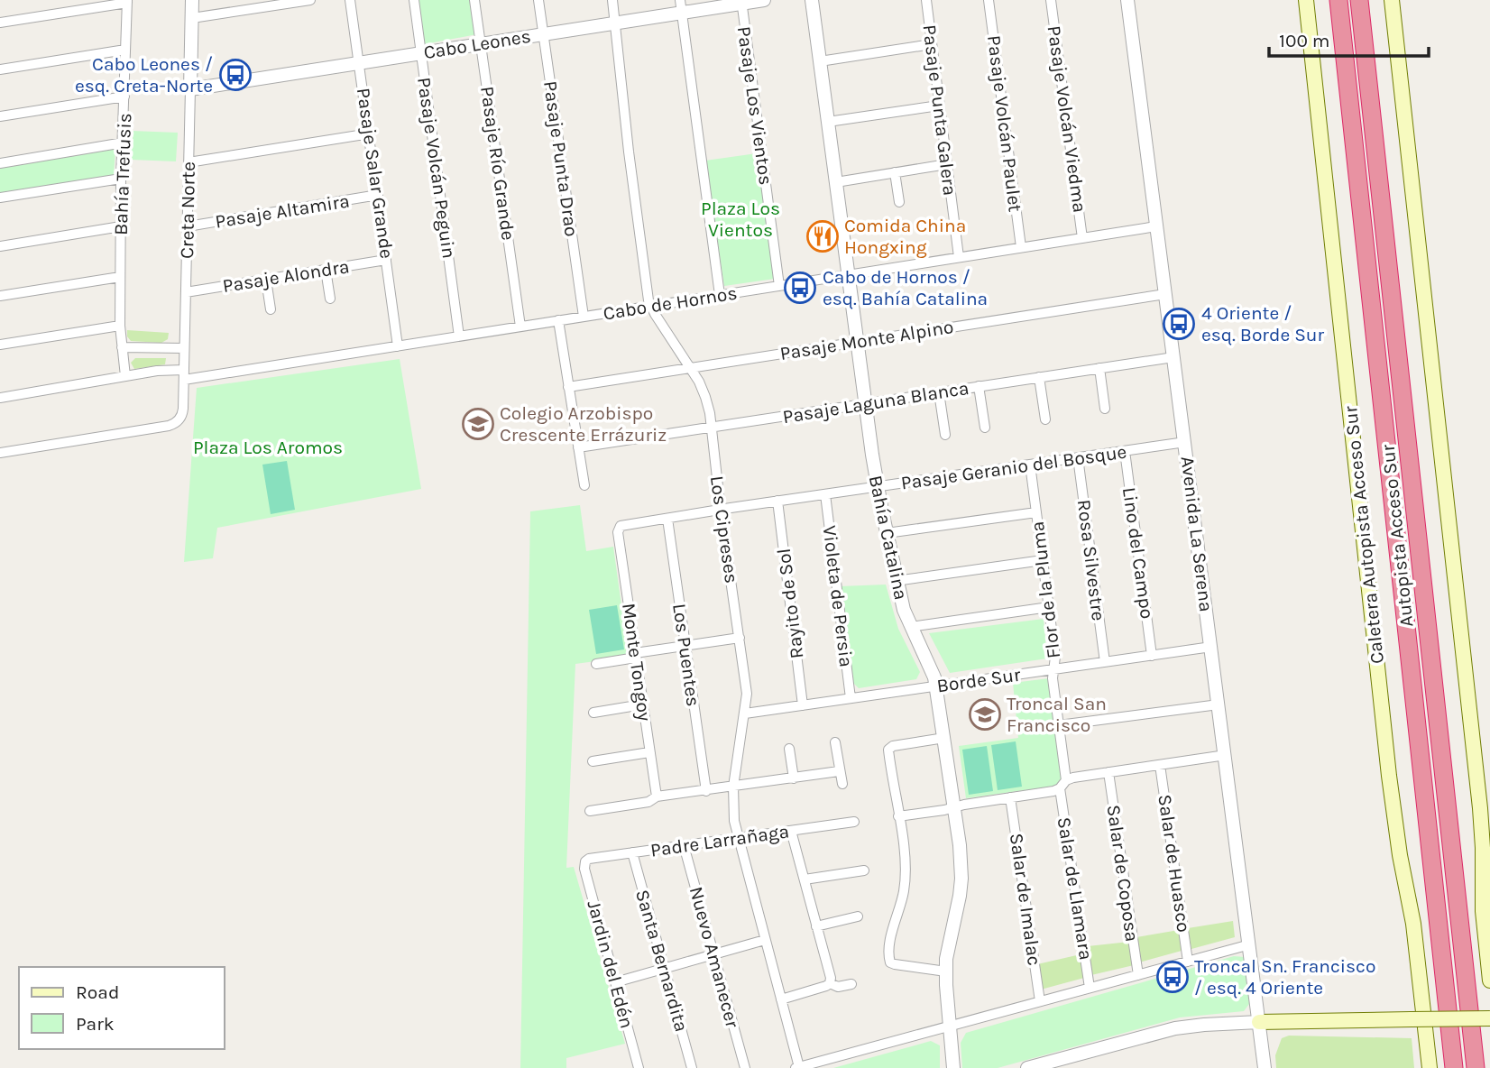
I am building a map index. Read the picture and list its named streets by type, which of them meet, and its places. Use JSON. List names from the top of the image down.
{
  "streets": {
    "highway": ["Autopista Acceso Sur"],
    "main road": ["Caletera Autopista Acceso Sur"],
    "street": [
      "Cabo Leones",
      "Pasaje Los Vientos",
      "Pasaje Punta Galera",
      "Pasaje Volcán Viedma",
      "Pasaje Volcán Paulet",
      "Pasaje Punta Drao",
      "Pasaje Río Grande",
      "Pasaje Volcán Peguin",
      "Pasaje Salar Grande",
      "Bahía Trefusis",
      "Creta Norte",
      "Pasaje Altamira",
      "Pasaje Alondra",
      "Cabo de Hornos",
      "Pasaje Monte Alpino",
      "Pasaje Laguna Blanca",
      "Pasaje Geranio del Bosque",
      "Los Cipreses",
      "Avenida La Serena",
      "Bahía Catalina",
      "Lino del Campo",
      "Rosa Silvestre",
      "Flor de la Pluma",
      "Violeta de Persia",
      "Rayito de Sol",
      "Los Puentes",
      "Monte Tongoy",
      "Borde Sur",
      "Padre Larrañaga",
      "Salar de Huasco",
      "Salar de Coposa",
      "Salar de Llamara",
      "Salar de Imalac",
      "Nuevo Amanecer",
      "Santa Bernardita",
      "Jardin del Edén"
    ]
  },
  "crossings": [
    ["Cabo Leones", "Pasaje Los Vientos"],
    ["Cabo Leones", "Pasaje Punta Drao"],
    ["Cabo Leones", "Pasaje Río Grande"],
    ["Cabo Leones", "Pasaje Volcán Peguin"],
    ["Cabo Leones", "Pasaje Salar Grande"],
    ["Cabo Leones", "Creta Norte"],
    ["Cabo Leones", "Los Cipreses"],
    ["Pasaje Los Vientos", "Cabo de Hornos"],
    ["Pasaje Punta Galera", "Cabo de Hornos"],
    ["Pasaje Volcán Viedma", "Cabo de Hornos"],
    ["Pasaje Volcán Paulet", "Cabo de Hornos"],
    ["Pasaje Punta Drao", "Cabo de Hornos"],
    ["Pasaje Río Grande", "Cabo de Hornos"],
    ["Pasaje Volcán Peguin", "Cabo de Hornos"],
    ["Pasaje Salar Grande", "Pasaje Altamira"],
    ["Pasaje Salar Grande", "Pasaje Alondra"],
    ["Pasaje Salar Grande", "Cabo de Hornos"],
    ["Bahía Trefusis", "Cabo de Hornos"],
    ["Creta Norte", "Pasaje Altamira"],
    ["Creta Norte", "Pasaje Alondra"],
    ["Creta Norte", "Cabo de Hornos"],
    ["Cabo de Hornos", "Los Cipreses"],
    ["Cabo de Hornos", "Avenida La Serena"],
    ["Cabo de Hornos", "Bahía Catalina"],
    ["Pasaje Monte Alpino", "Los Cipreses"],
    ["Pasaje Monte Alpino", "Avenida La Serena"],
    ["Pasaje Monte Alpino", "Bahía Catalina"],
    ["Pasaje Laguna Blanca", "Los Cipreses"],
    ["Pasaje Laguna Blanca", "Avenida La Serena"],
    ["Pasaje Laguna Blanca", "Bahía Catalina"],
    ["Pasaje Geranio del Bosque", "Los Cipreses"],
    ["Pasaje Geranio del Bosque", "Avenida La Serena"],
    ["Pasaje Geranio del Bosque", "Bahía Catalina"],
    ["Pasaje Geranio del Bosque", "Lino del Campo"],
    ["Pasaje Geranio del Bosque", "Rosa Silvestre"],
    ["Pasaje Geranio del Bosque", "Flor de la Pluma"],
    ["Pasaje Geranio del Bosque", "Violeta de Persia"],
    ["Pasaje Geranio del Bosque", "Rayito de Sol"],
    ["Pasaje Geranio del Bosque", "Los Puentes"],
    ["Pasaje Geranio del Bosque", "Monte Tongoy"],
    ["Los Cipreses", "Borde Sur"],
    ["Los Cipreses", "Padre Larrañaga"],
    ["Avenida La Serena", "Borde Sur"],
    ["Bahía Catalina", "Borde Sur"],
    ["Lino del Campo", "Borde Sur"],
    ["Rosa Silvestre", "Borde Sur"],
    ["Flor de la Pluma", "Borde Sur"],
    ["Flor de la Pluma", "Salar de Llamara"],
    ["Violeta de Persia", "Borde Sur"],
    ["Rayito de Sol", "Borde Sur"],
    ["Padre Larrañaga", "Nuevo Amanecer"],
    ["Padre Larrañaga", "Santa Bernardita"],
    ["Padre Larrañaga", "Jardin del Edén"]
  ],
  "parks": ["Plaza Los Vientos", "Plaza Los Aromos"],
  "places": {
    "bus stop": [
      "Cabo Leones / esq. Creta-Norte",
      "Cabo de Hornos / esq. Bahía Catalina",
      "4 Oriente / esq. Borde Sur",
      "Troncal Sn. Francisco / esq. 4 Oriente"
    ],
    "restaurant": ["Comida China Hongxing"],
    "school or university": ["Colegio Arzobispo Crescente Errázuriz", "Troncal San Francisco"]
  },
  "legend": ["Road", "Park"],
  "scale_bar": "100 m"
}
